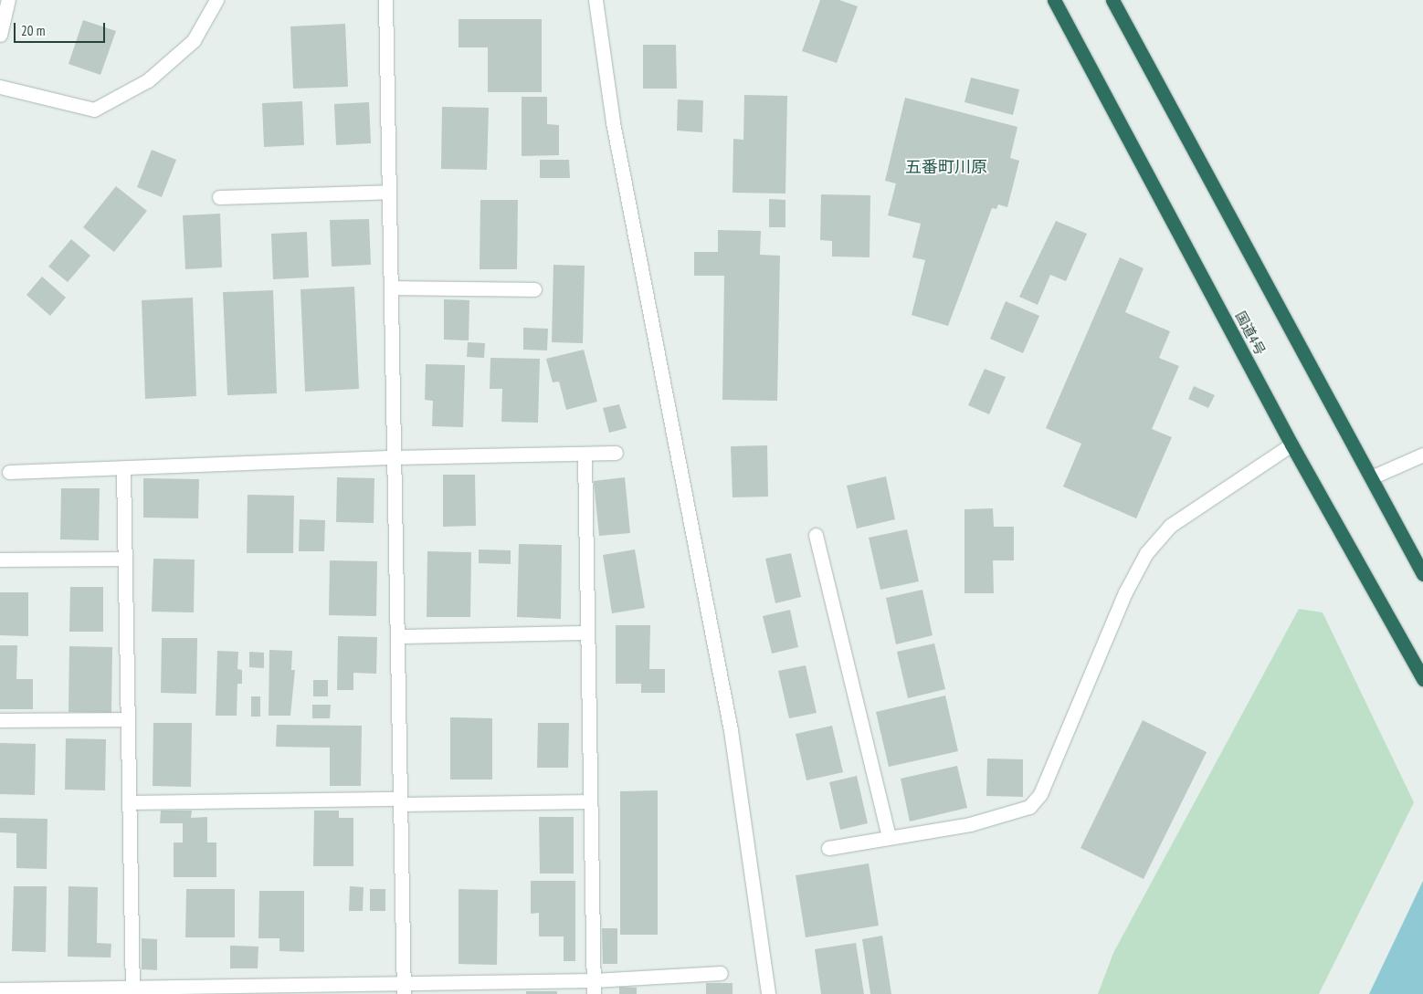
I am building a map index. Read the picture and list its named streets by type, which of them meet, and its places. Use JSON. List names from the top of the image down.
{
  "streets": {
    "highway": ["国道4号"]
  },
  "districts": ["五番町川原"],
  "scale_bar": "20 m"
}
